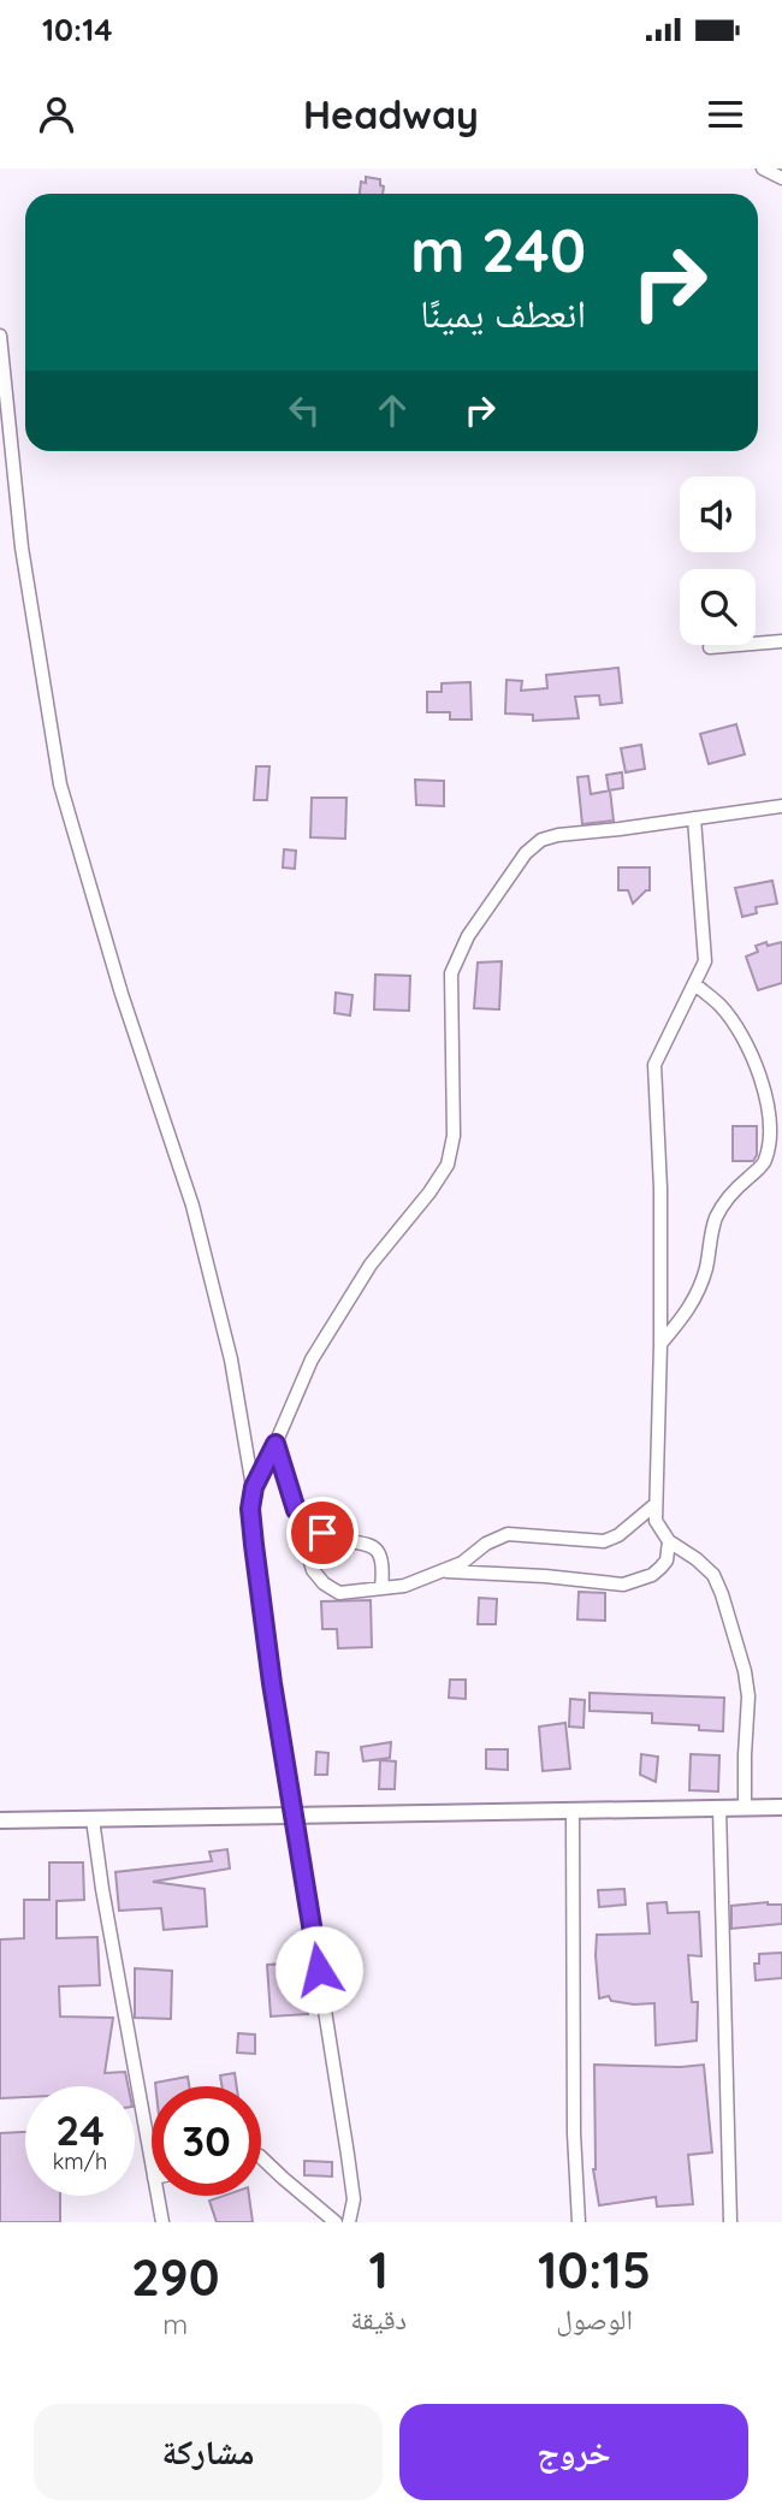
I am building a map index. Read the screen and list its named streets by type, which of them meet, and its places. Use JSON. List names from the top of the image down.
{
  "page": {
    "status": "10:14",
    "header": "Headway",
    "turn": ["240 m", "انعطف يمينًا"],
    "speed": "24 km/h",
    "limit": "30",
    "eta": [
      "10:15",
      "الوصول",
      "1",
      "دقيقة",
      "290",
      "m"
    ],
    "buttons": ["خروج", "مشاركة"]
  }
}
